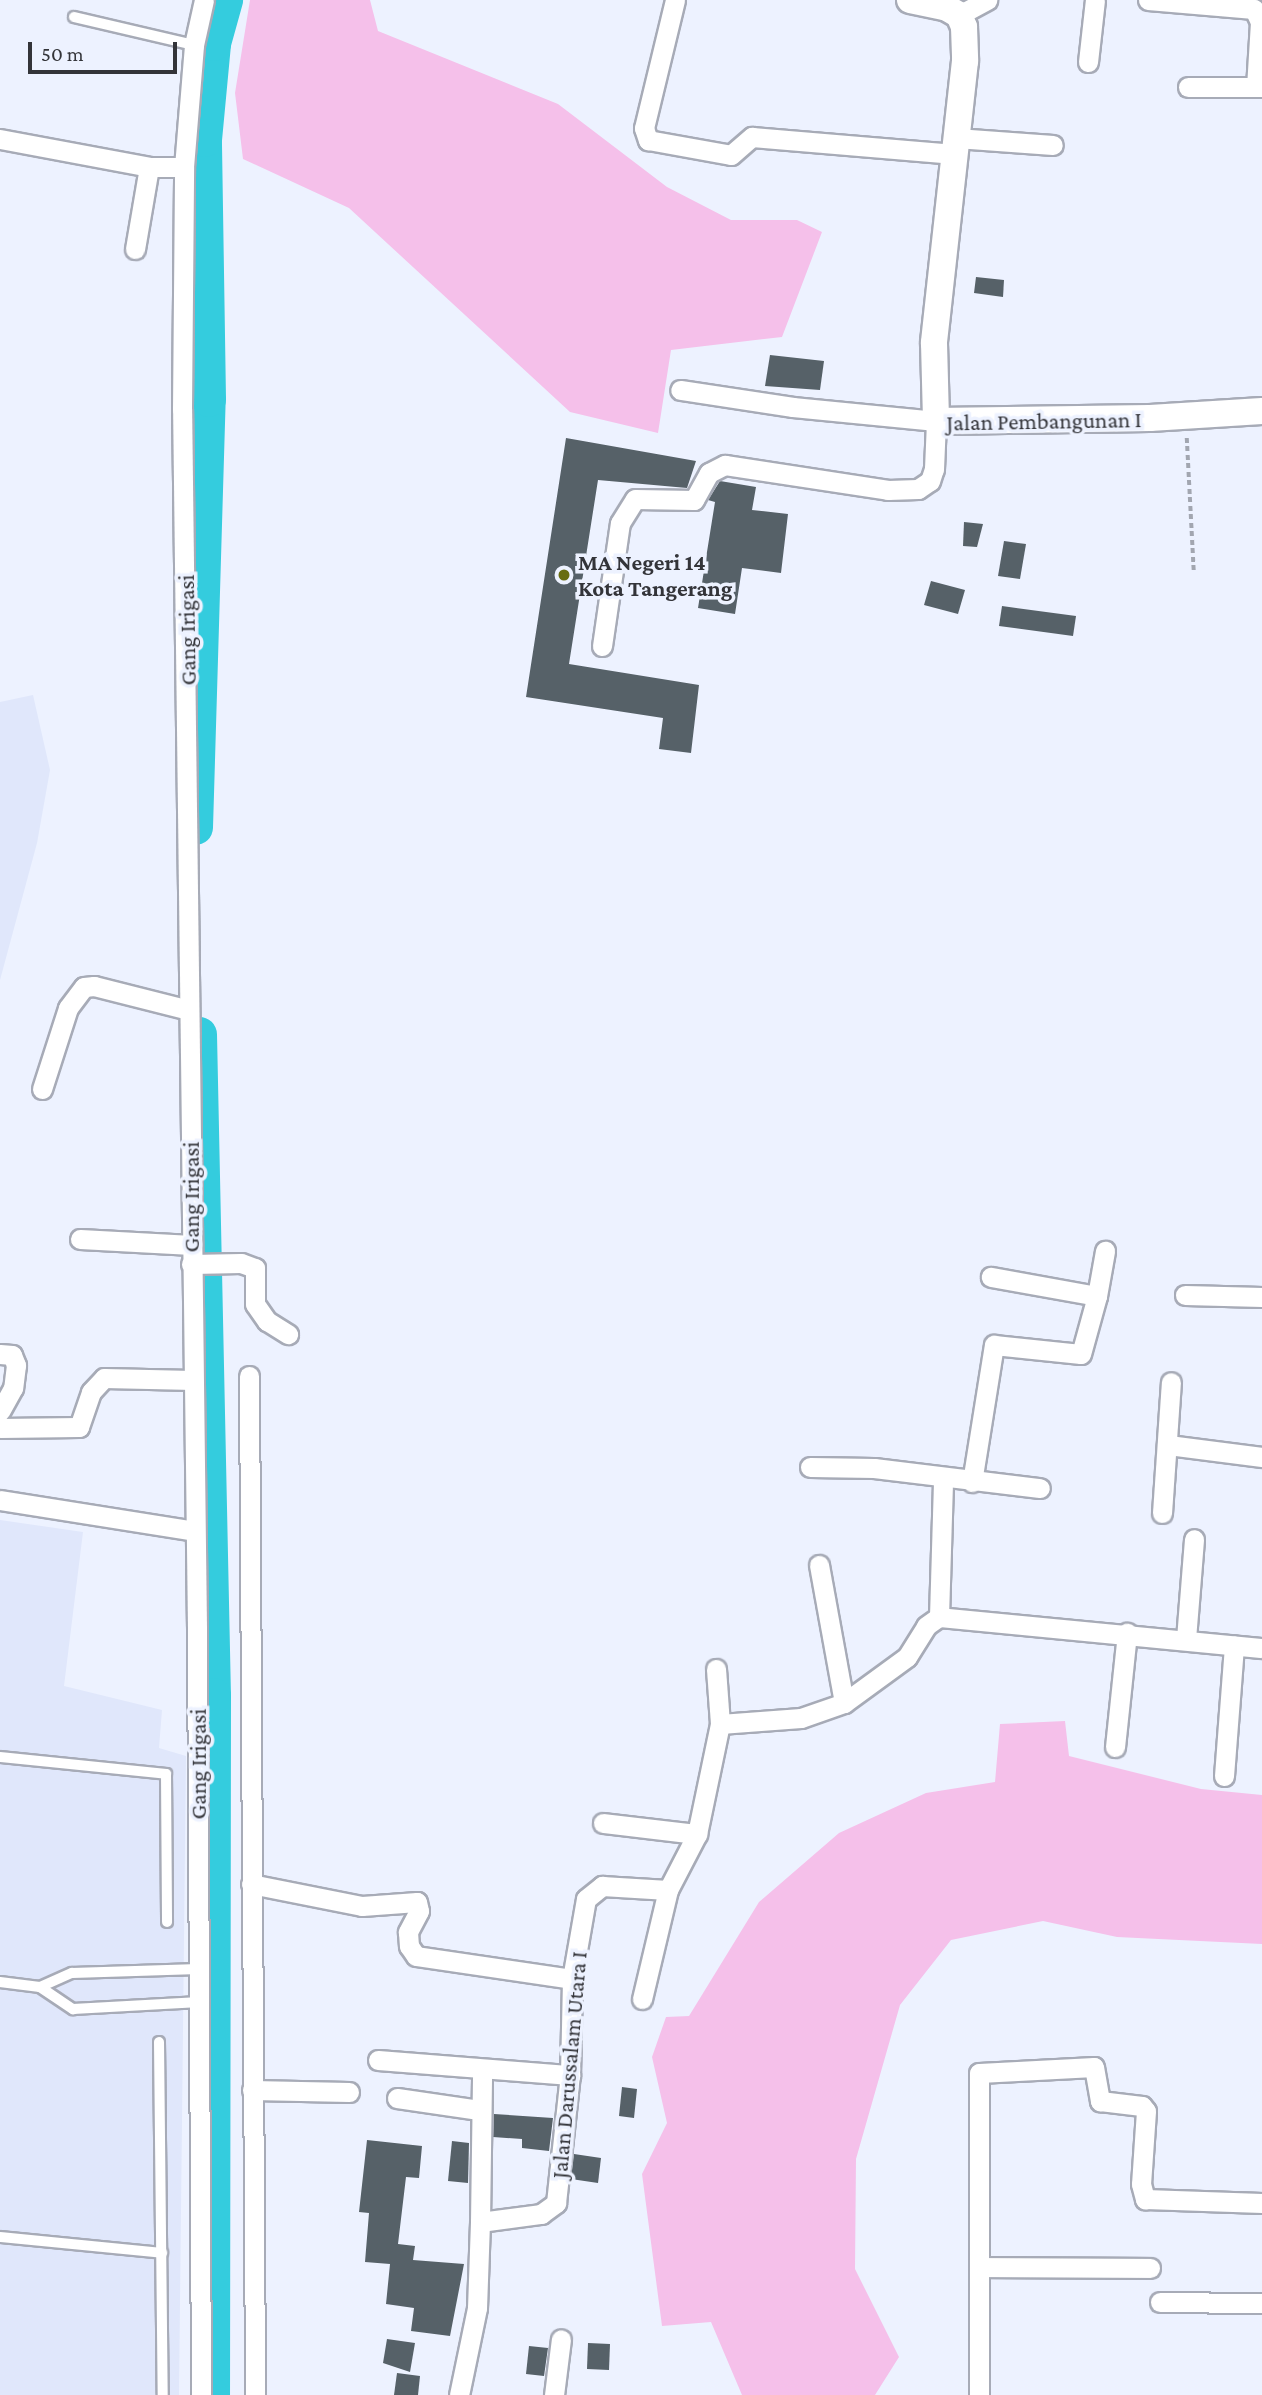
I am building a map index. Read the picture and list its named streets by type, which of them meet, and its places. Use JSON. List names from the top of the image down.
{
  "streets": {
    "street": ["Jalan Pembangunan I", "Gang Irigasi", "Jalan Darussalam Utara I"]
  },
  "places": ["MA Negeri 14 Kota Tangerang"],
  "scale_bar": "50 m"
}
